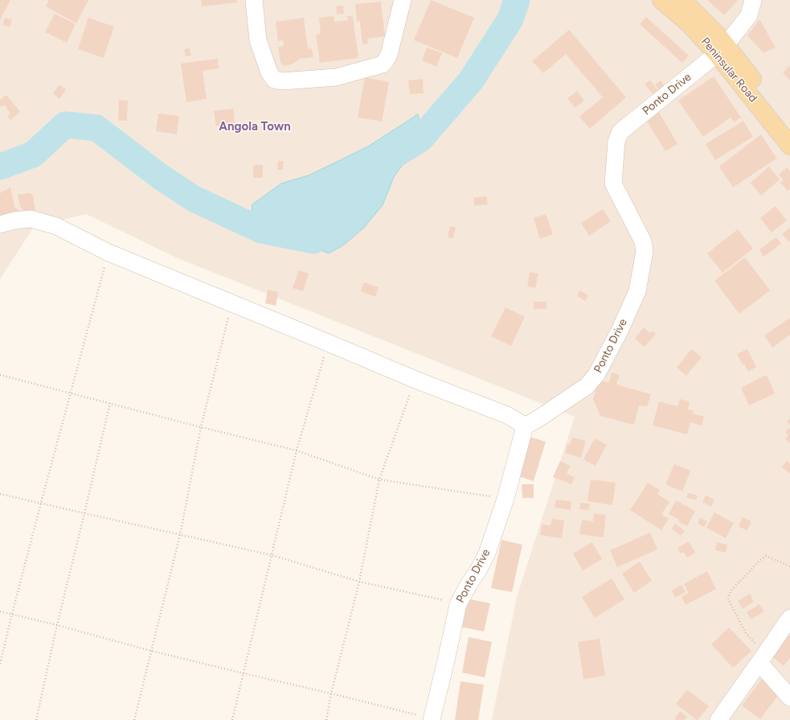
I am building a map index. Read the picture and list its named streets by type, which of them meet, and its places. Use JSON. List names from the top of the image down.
{
  "streets": {
    "main road": ["Peninsular Road"],
    "street": ["Ponto Drive"]
  },
  "crossings": [
    ["Peninsular Road", "Ponto Drive"]
  ],
  "districts": ["Angola Town"]
}
